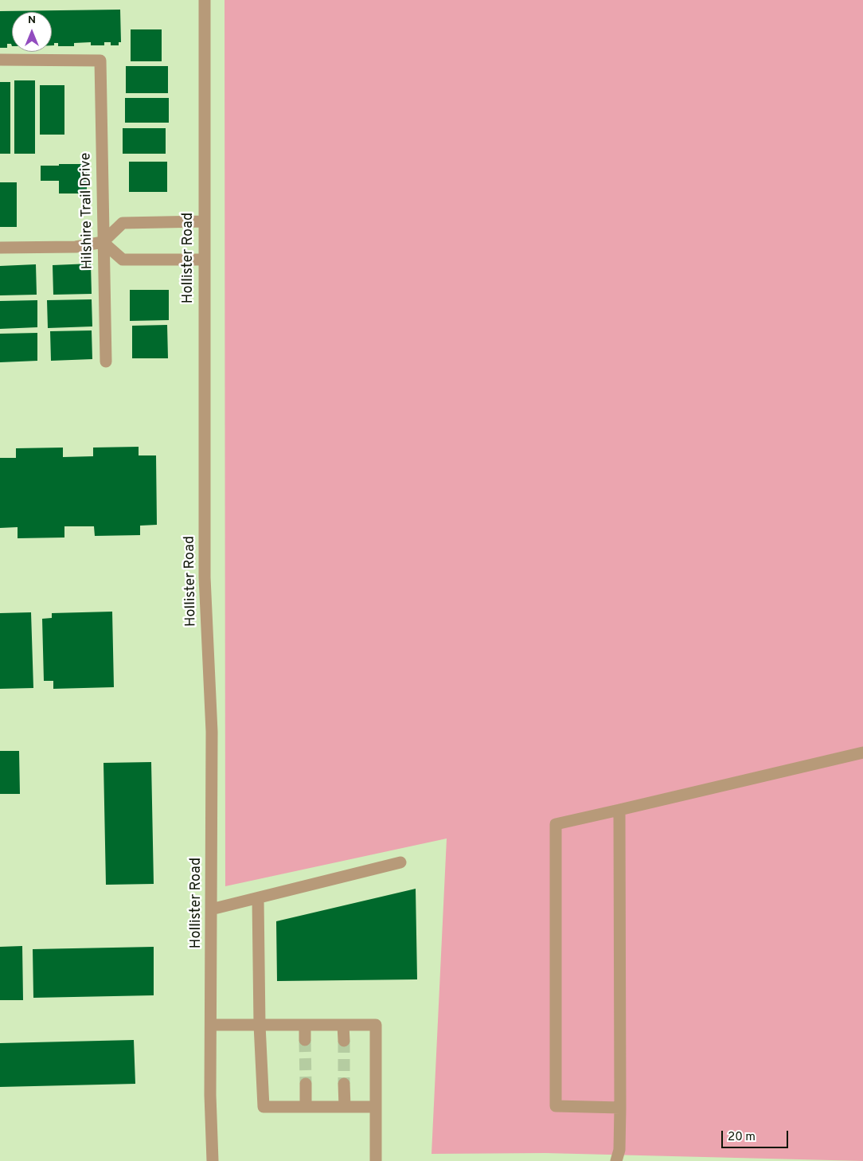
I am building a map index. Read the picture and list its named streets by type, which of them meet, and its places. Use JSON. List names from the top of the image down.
{
  "streets": {
    "street": ["Hilshire Trail Drive", "Hollister Road"]
  },
  "scale_bar": "20 m",
  "north": "top"
}
